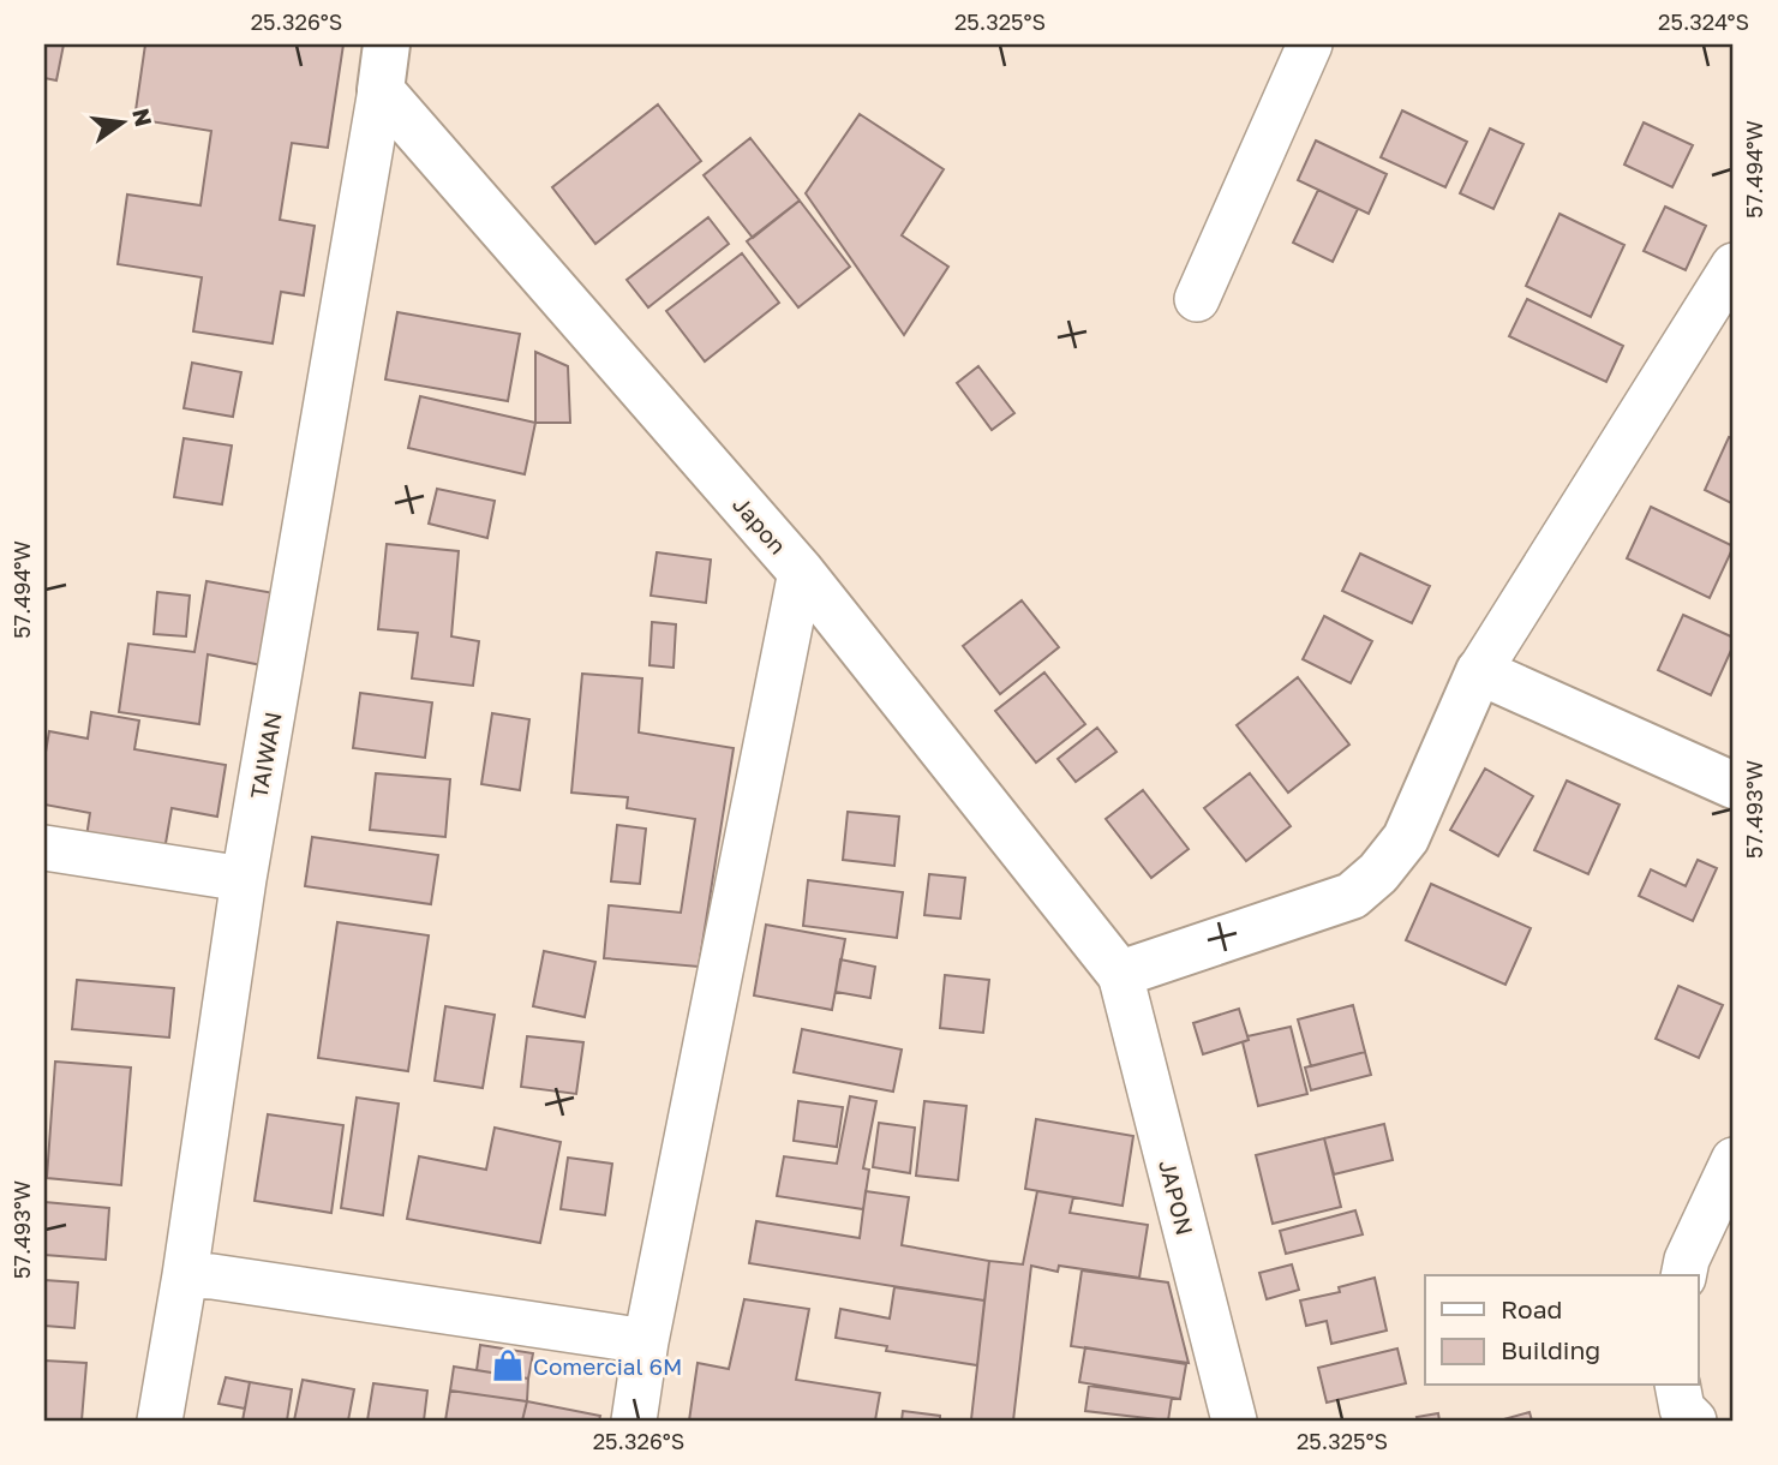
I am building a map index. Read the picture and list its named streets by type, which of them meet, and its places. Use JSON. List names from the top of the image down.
{
  "streets": {
    "street": ["Japon", "TAIWAN", "JAPON"]
  },
  "crossings": [
    ["Japon", "TAIWAN"],
    ["Japon", "JAPON"]
  ],
  "places": {
    "shop": ["Comercial 6M"]
  },
  "legend": ["Road", "Building"],
  "north": "right",
  "coordinates": [
    "25.326°S",
    "25.325°S",
    "25.324°S",
    "57.494°W",
    "57.493°W"
  ]
}
